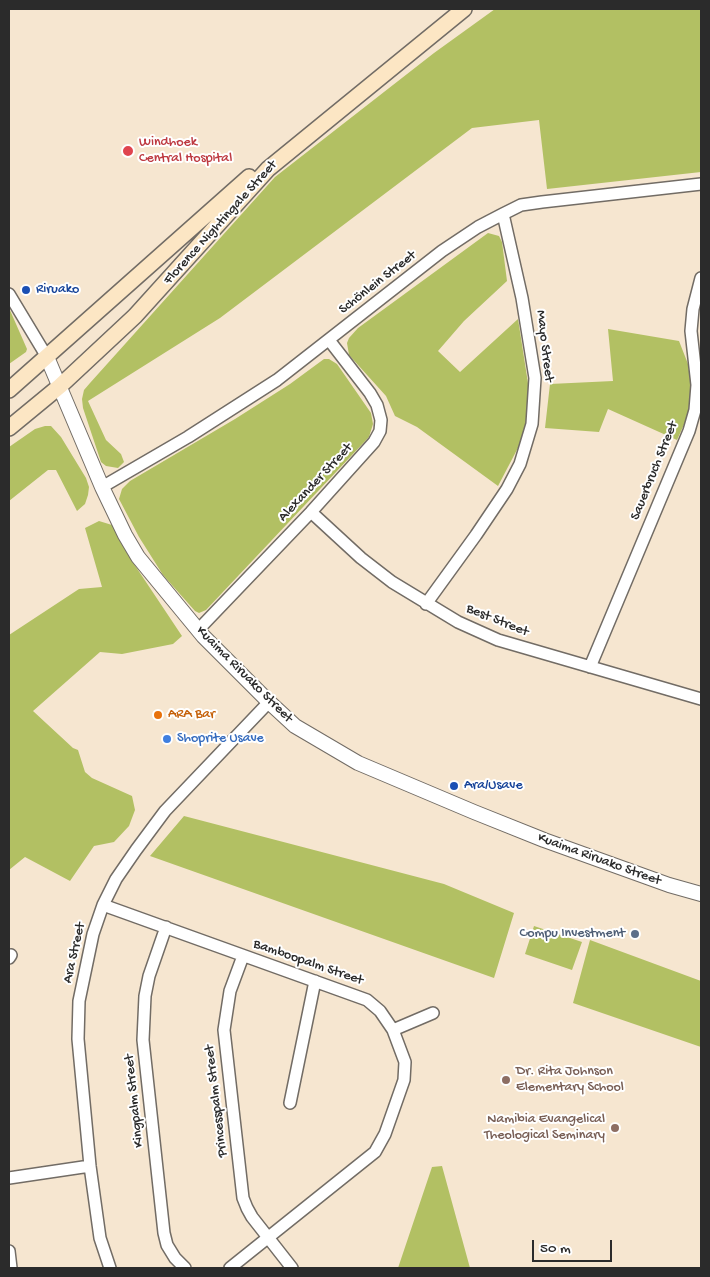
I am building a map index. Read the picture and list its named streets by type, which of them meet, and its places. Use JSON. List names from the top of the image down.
{
  "streets": {
    "main road": ["Florence Nightingale Street"],
    "street": [
      "Schönlein Street",
      "Mayo Street",
      "Sauerbruch Street",
      "Alexander Street",
      "Best Street",
      "Kuaima Riruako Street",
      "Ara Street",
      "Bamboopalm Street",
      "Kingpalm Street",
      "Princesspalm Street"
    ]
  },
  "crossings": [
    ["Florence Nightingale Street", "Kuaima Riruako Street"],
    ["Schönlein Street", "Mayo Street"],
    ["Schönlein Street", "Alexander Street"],
    ["Schönlein Street", "Kuaima Riruako Street"],
    ["Mayo Street", "Best Street"],
    ["Sauerbruch Street", "Best Street"],
    ["Alexander Street", "Best Street"],
    ["Alexander Street", "Kuaima Riruako Street"],
    ["Kuaima Riruako Street", "Ara Street"],
    ["Ara Street", "Bamboopalm Street"],
    ["Bamboopalm Street", "Kingpalm Street"],
    ["Bamboopalm Street", "Princesspalm Street"]
  ],
  "places": [
    "Windhoek Central Hospital",
    "Riruako",
    "ARA Bar",
    "Shoprite Usave",
    "Ara/Usave",
    "Compu Investment",
    "Dr. Rita Johnson Elementary School",
    "Namibia Evangelical Theological Seminary"
  ],
  "scale_bar": "50 m"
}
